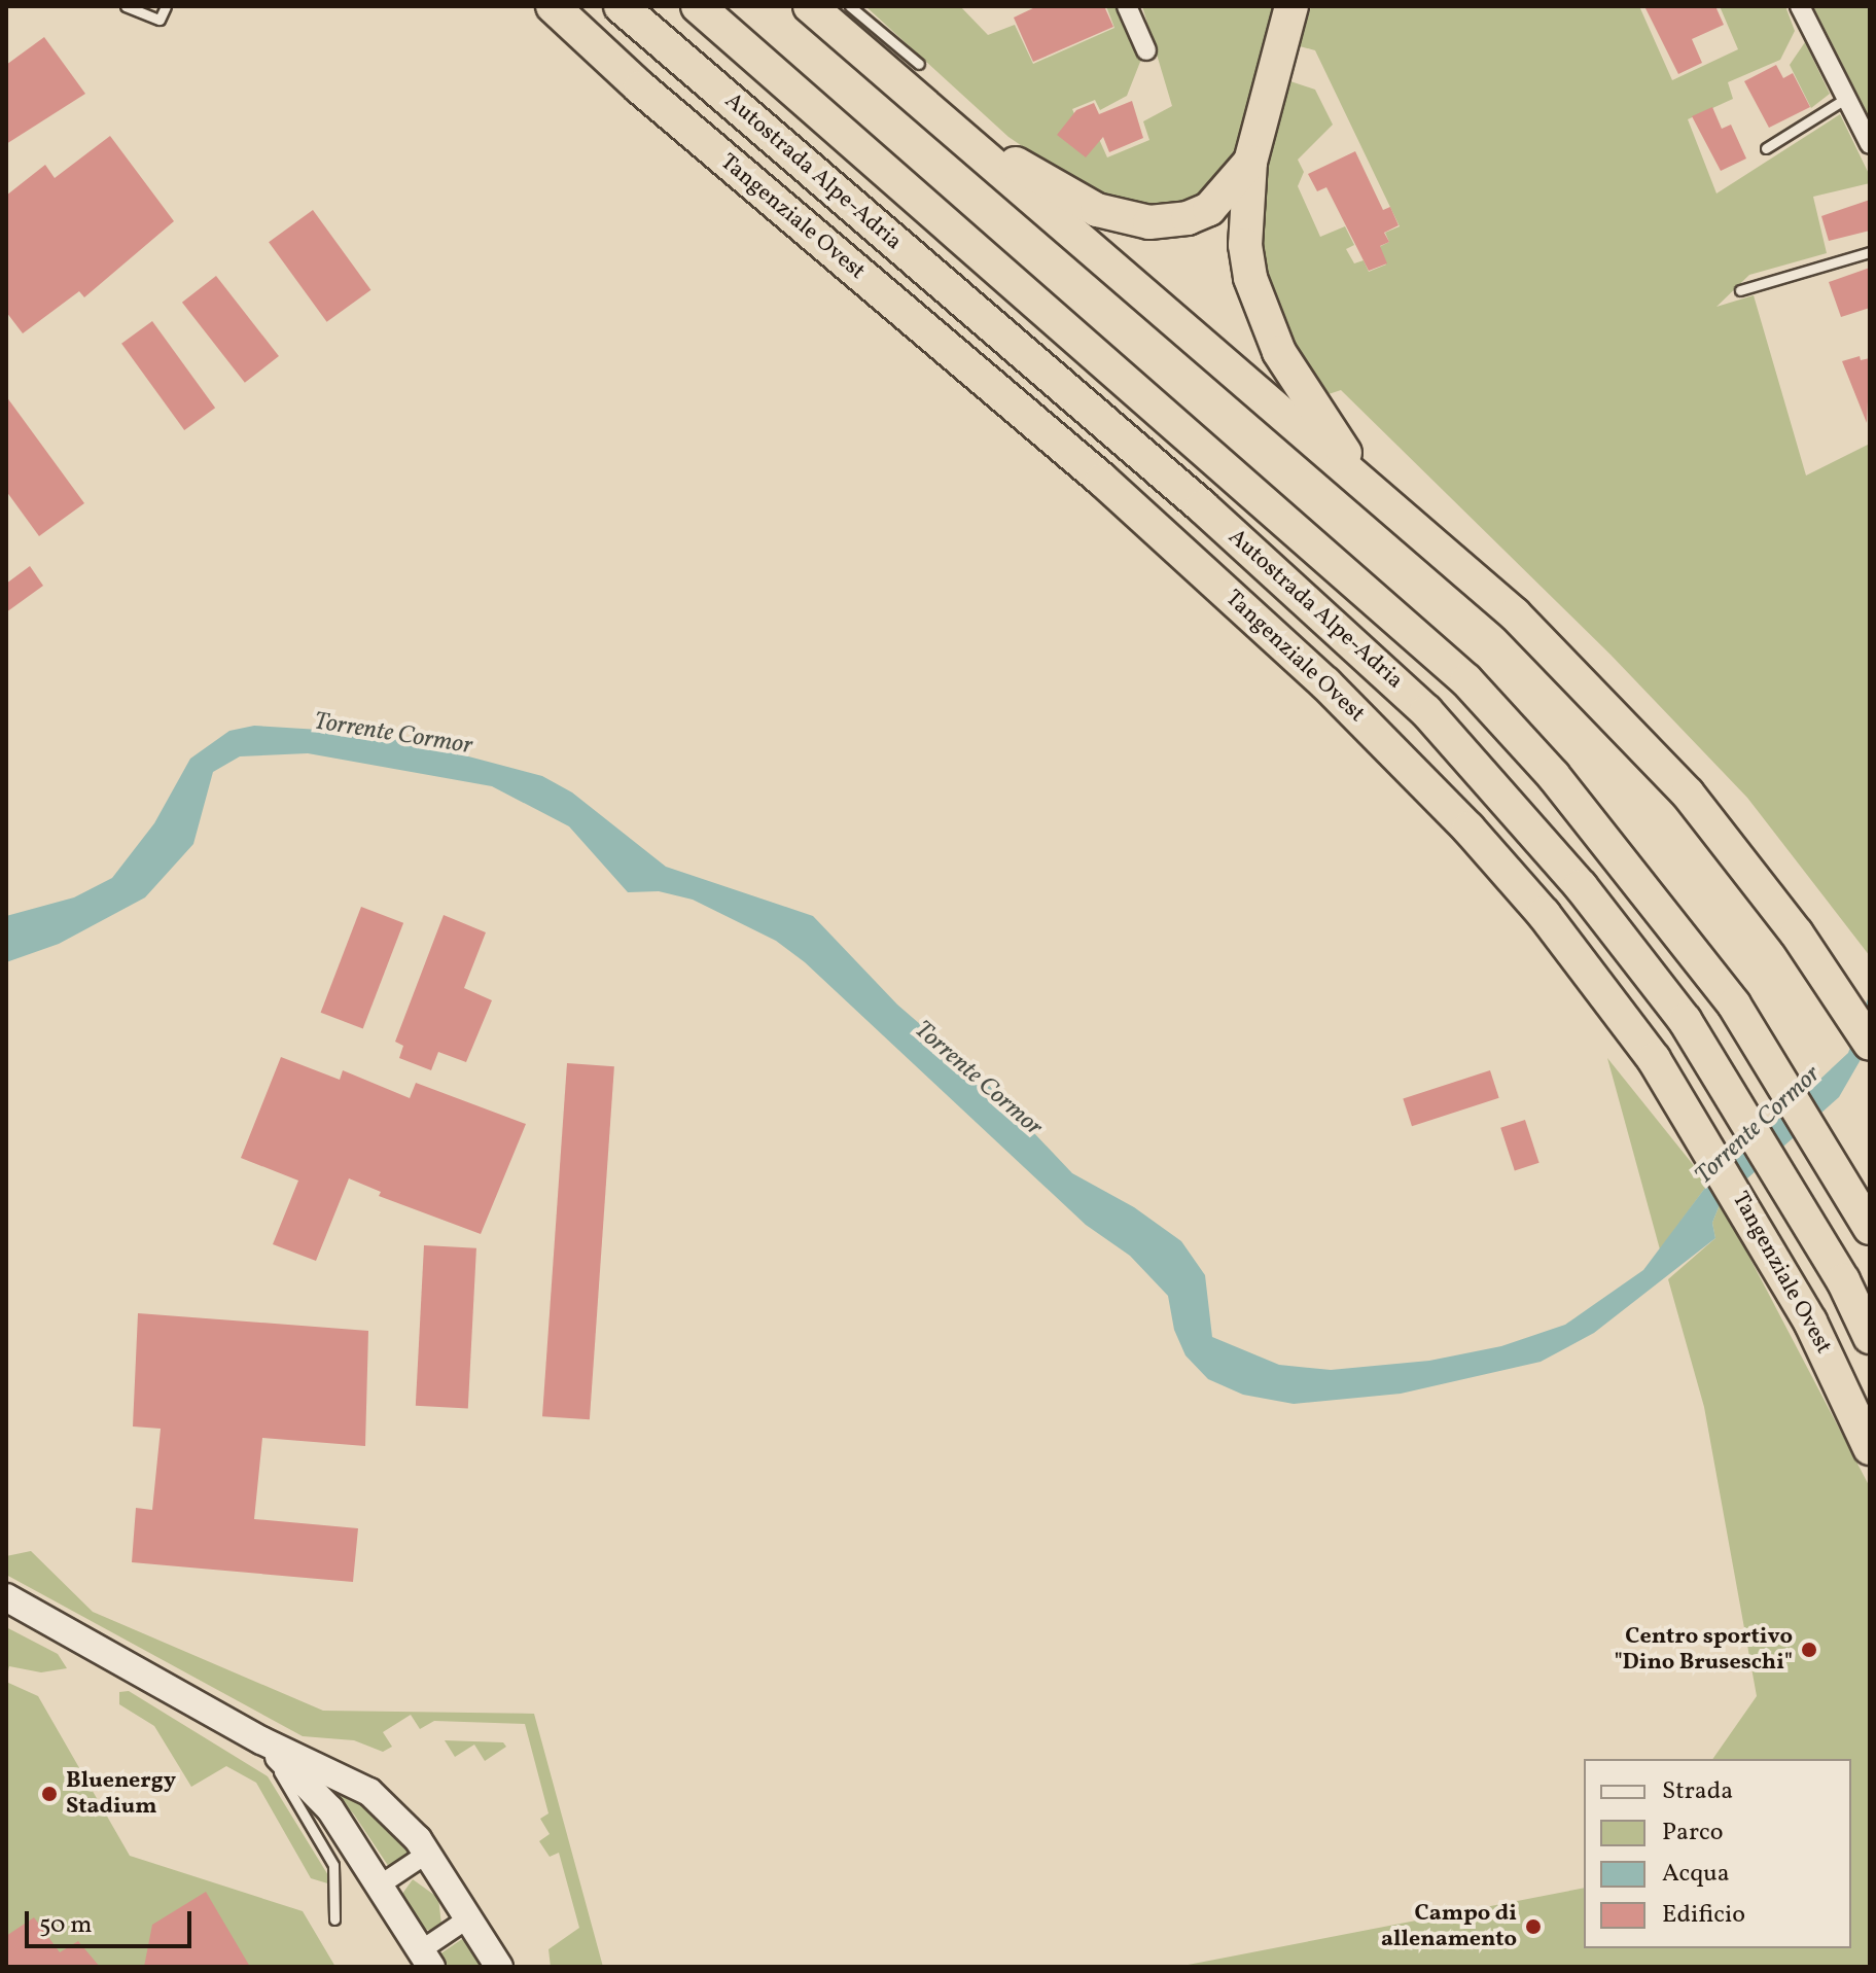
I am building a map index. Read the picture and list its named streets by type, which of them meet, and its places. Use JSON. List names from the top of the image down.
{
  "streets": {
    "highway": ["Autostrada Alpe-Adria", "Tangenziale Ovest"]
  },
  "water": ["Torrente Cormor"],
  "places": ["Centro sportivo \"Dino Bruseschi\"", "Bluenergy Stadium", "Campo di allenamento"],
  "legend": [
    "Strada",
    "Parco",
    "Acqua",
    "Edificio"
  ],
  "scale_bar": "50 m"
}
